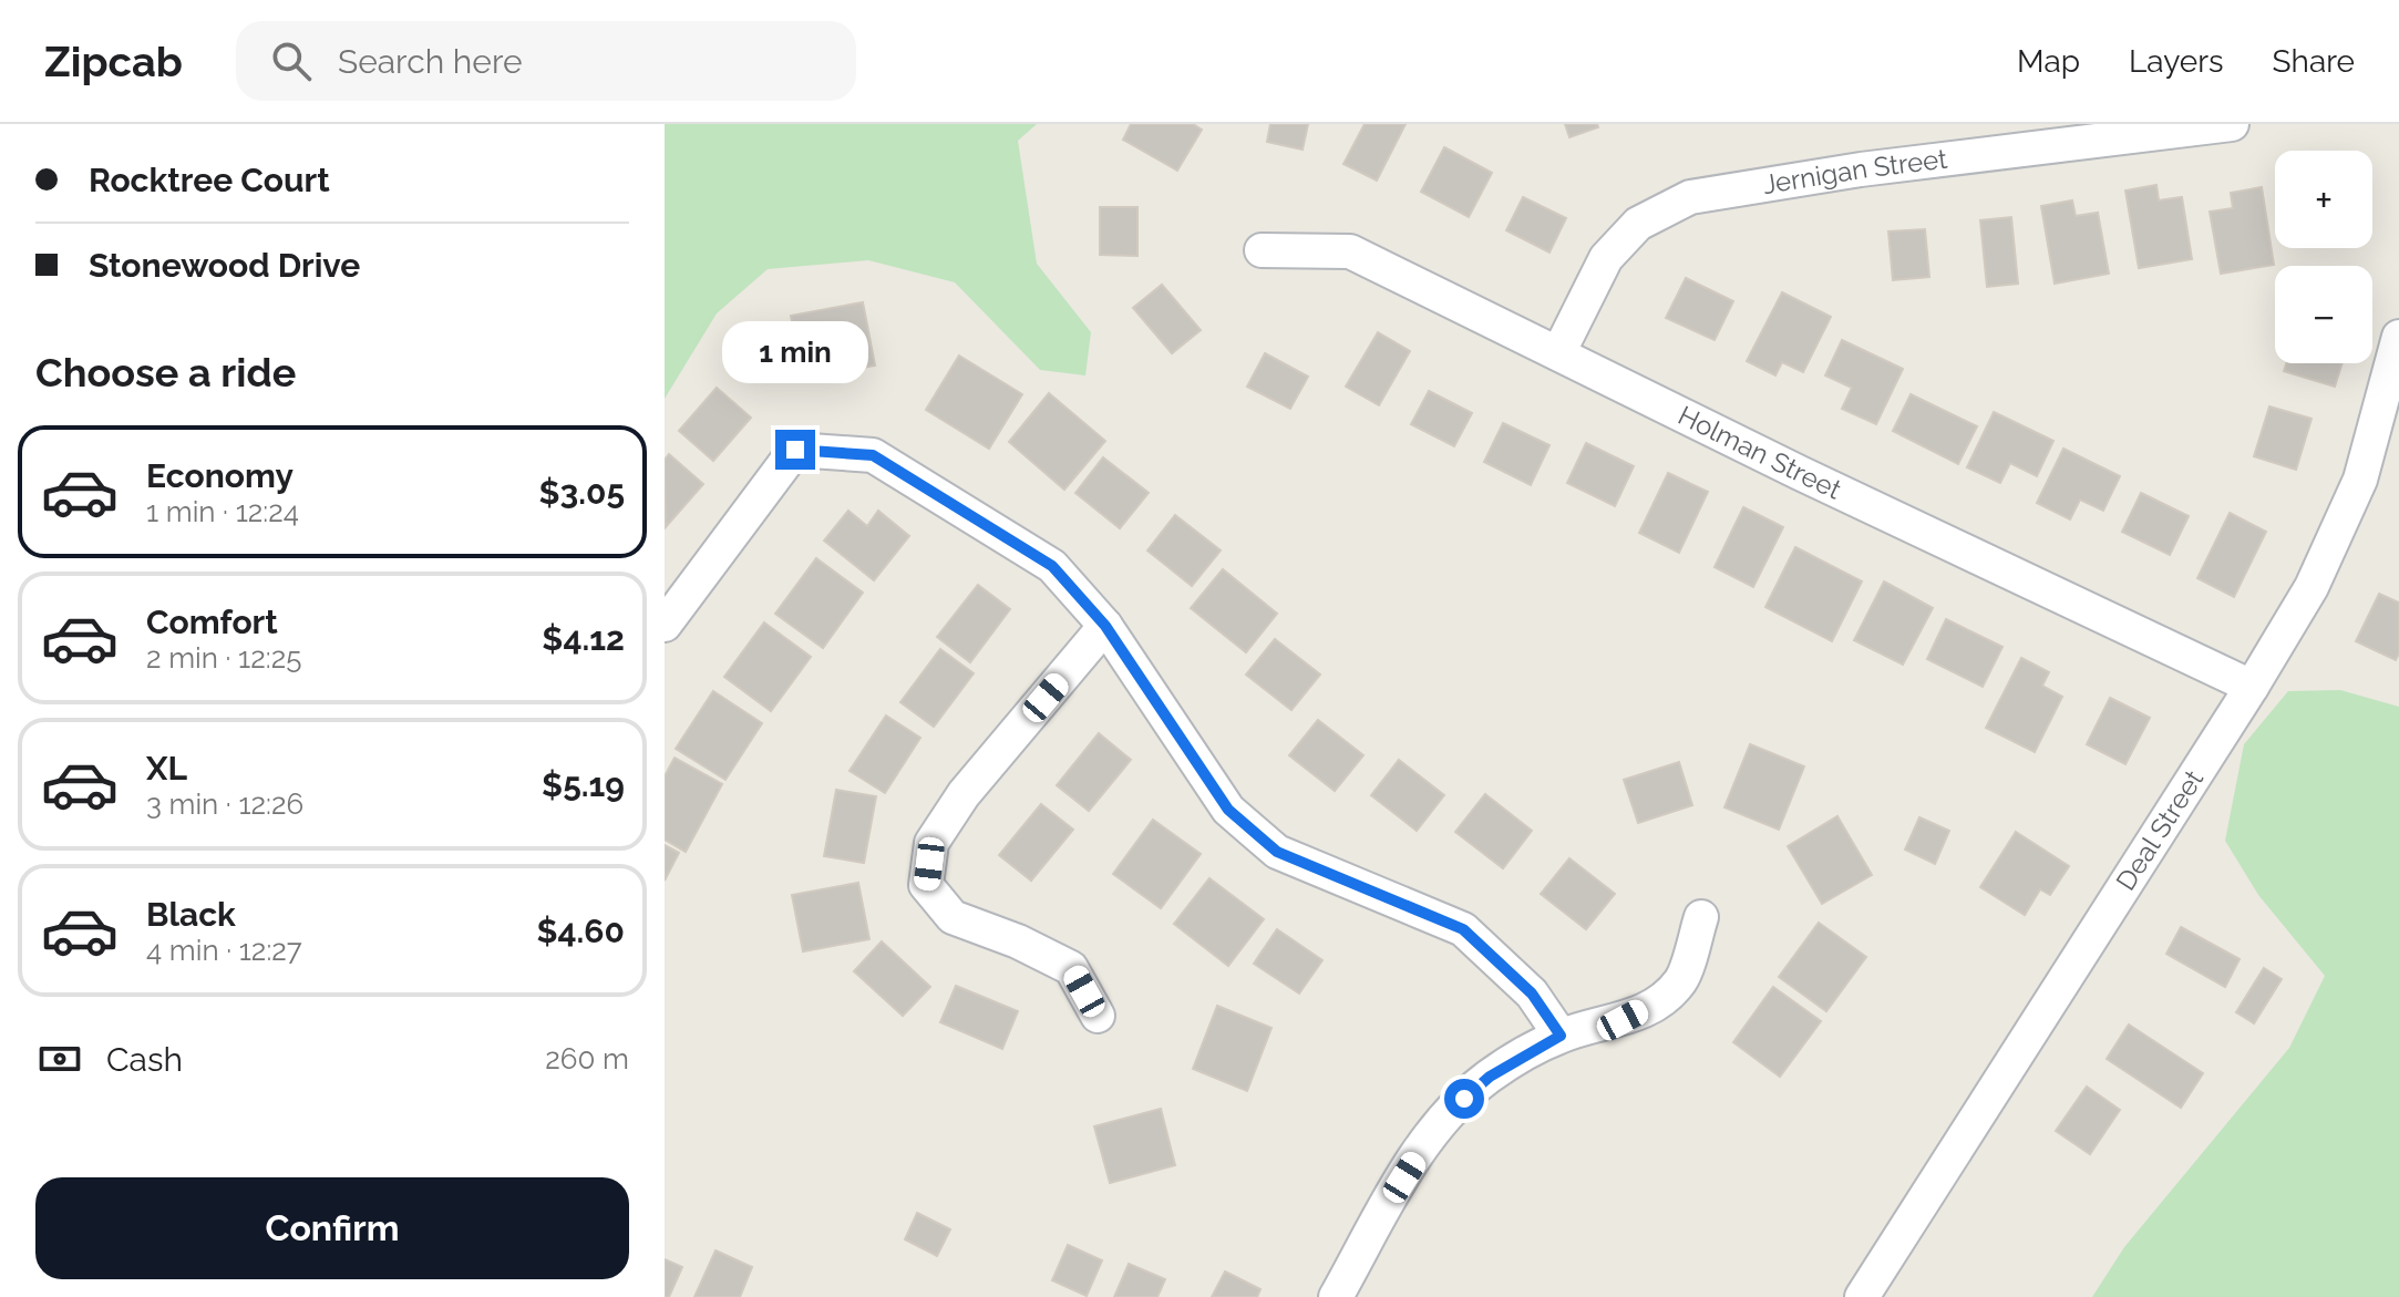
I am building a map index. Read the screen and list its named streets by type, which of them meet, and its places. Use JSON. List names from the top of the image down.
{
  "streets": {
    "street": ["Jernigan Street", "Holman Street", "Deal Street"]
  },
  "crossings": [
    ["Jernigan Street", "Holman Street"],
    ["Holman Street", "Deal Street"]
  ],
  "page": {
    "header": "Zipcab",
    "search": "Search here",
    "nav": ["Map", "Layers", "Share"],
    "banner": ["Rocktree Court", "Stonewood Drive"],
    "map_buttons": ["+", "−"],
    "heading": "Choose a ride",
    "bubble": "1 min",
    "list": [
      {
        "name": "Economy",
        "note": "1 min · 12:24",
        "value": "$3.05"
      },
      {
        "name": "Comfort",
        "note": "2 min · 12:25",
        "value": "$4.12"
      },
      {
        "name": "XL",
        "note": "3 min · 12:26",
        "value": "$5.19"
      },
      {
        "name": "Black",
        "note": "4 min · 12:27",
        "value": "$4.60"
      }
    ],
    "pay": ["Cash", "260 m"],
    "buttons": "Confirm"
  }
}
